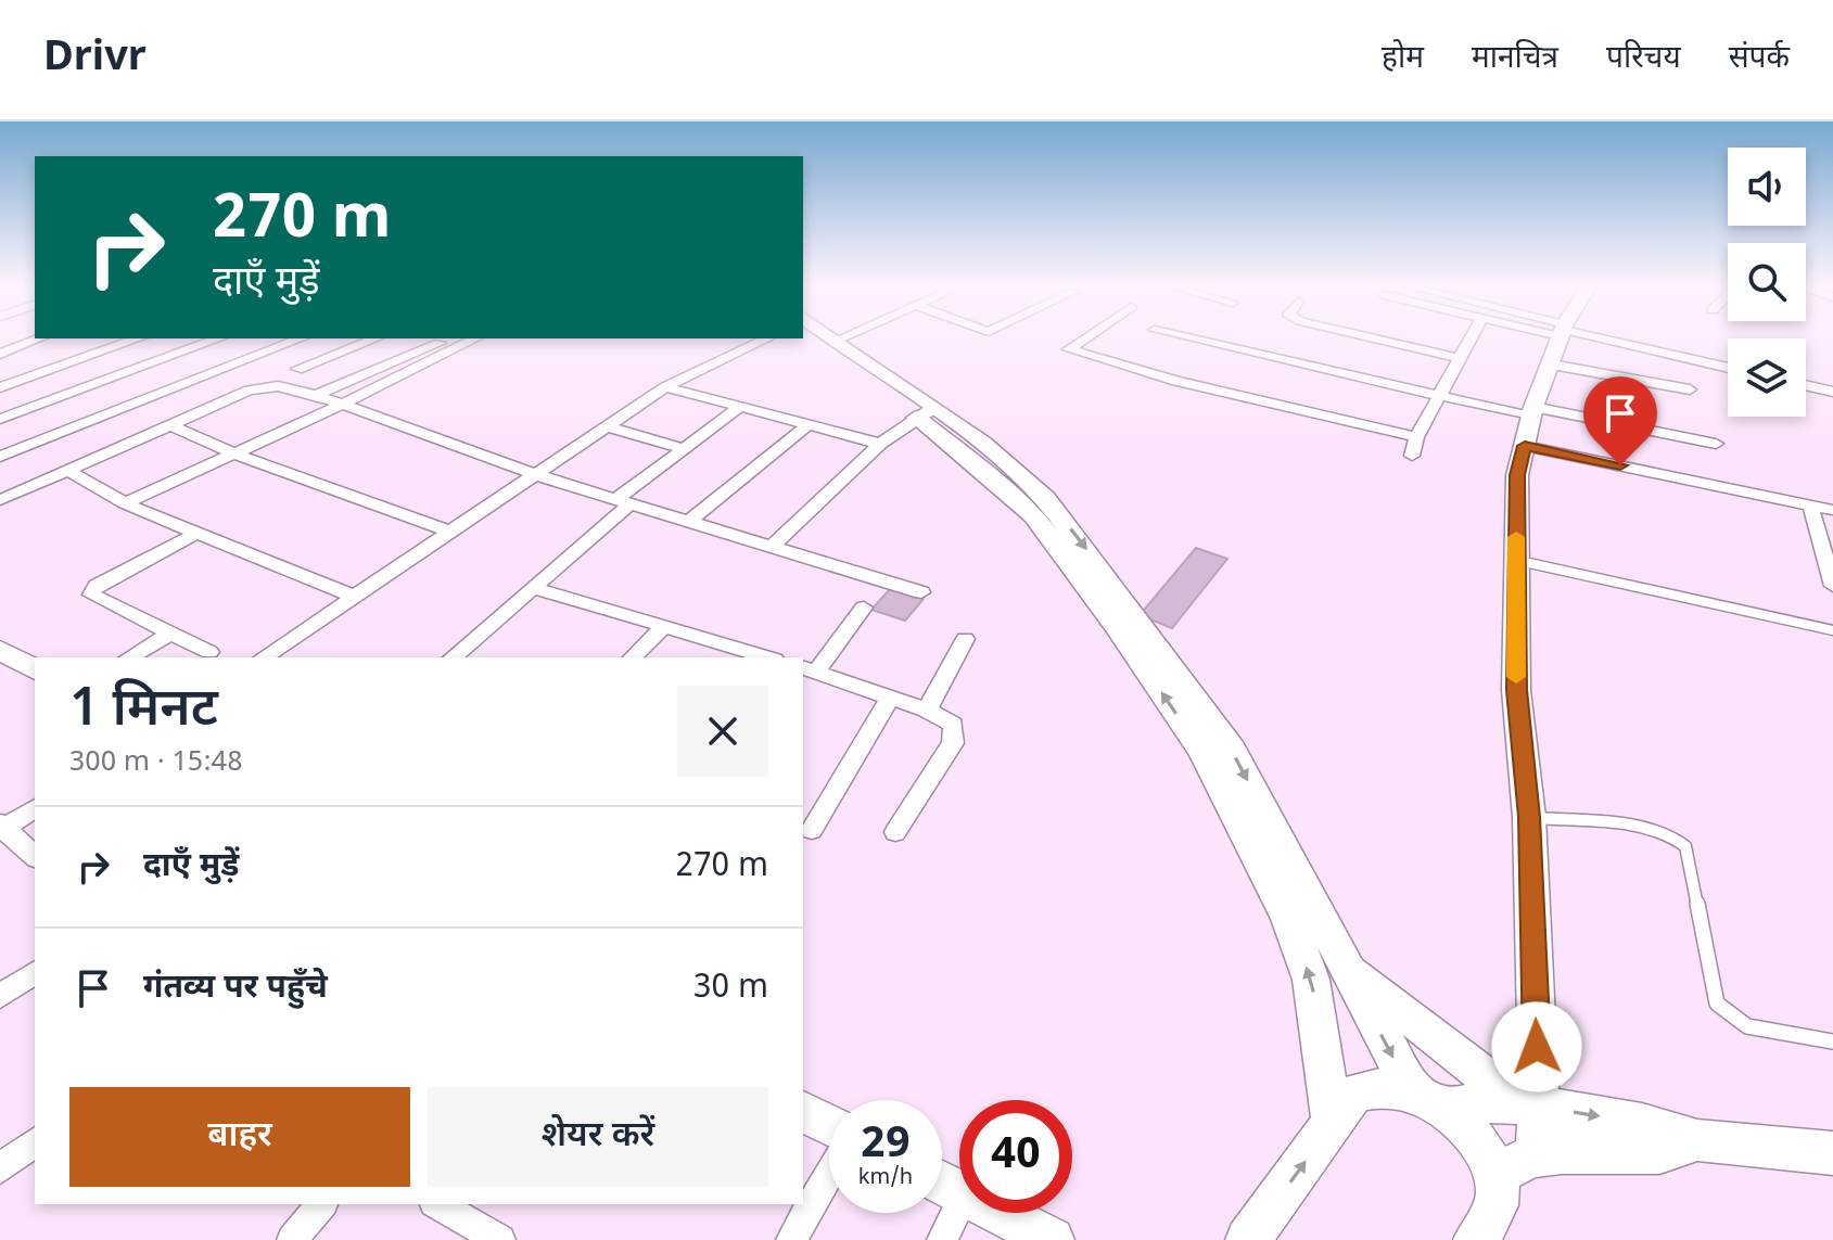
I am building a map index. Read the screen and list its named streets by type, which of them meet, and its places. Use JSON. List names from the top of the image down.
{
  "page": {
    "header": "Drivr",
    "nav": [
      "होम",
      "मानचित्र",
      "परिचय",
      "संपर्क"
    ],
    "turn": ["270 m", "दाएँ मुड़ें"],
    "heading": ["1 मिनट", "300 m · 15:48"],
    "list": [
      {
        "name": "दाएँ मुड़ें",
        "value": "270 m"
      },
      {
        "name": "गंतव्य पर पहुँचे",
        "value": "30 m"
      }
    ],
    "buttons": ["बाहर", "शेयर करें"],
    "speed": "29 km/h",
    "limit": "40"
  }
}
